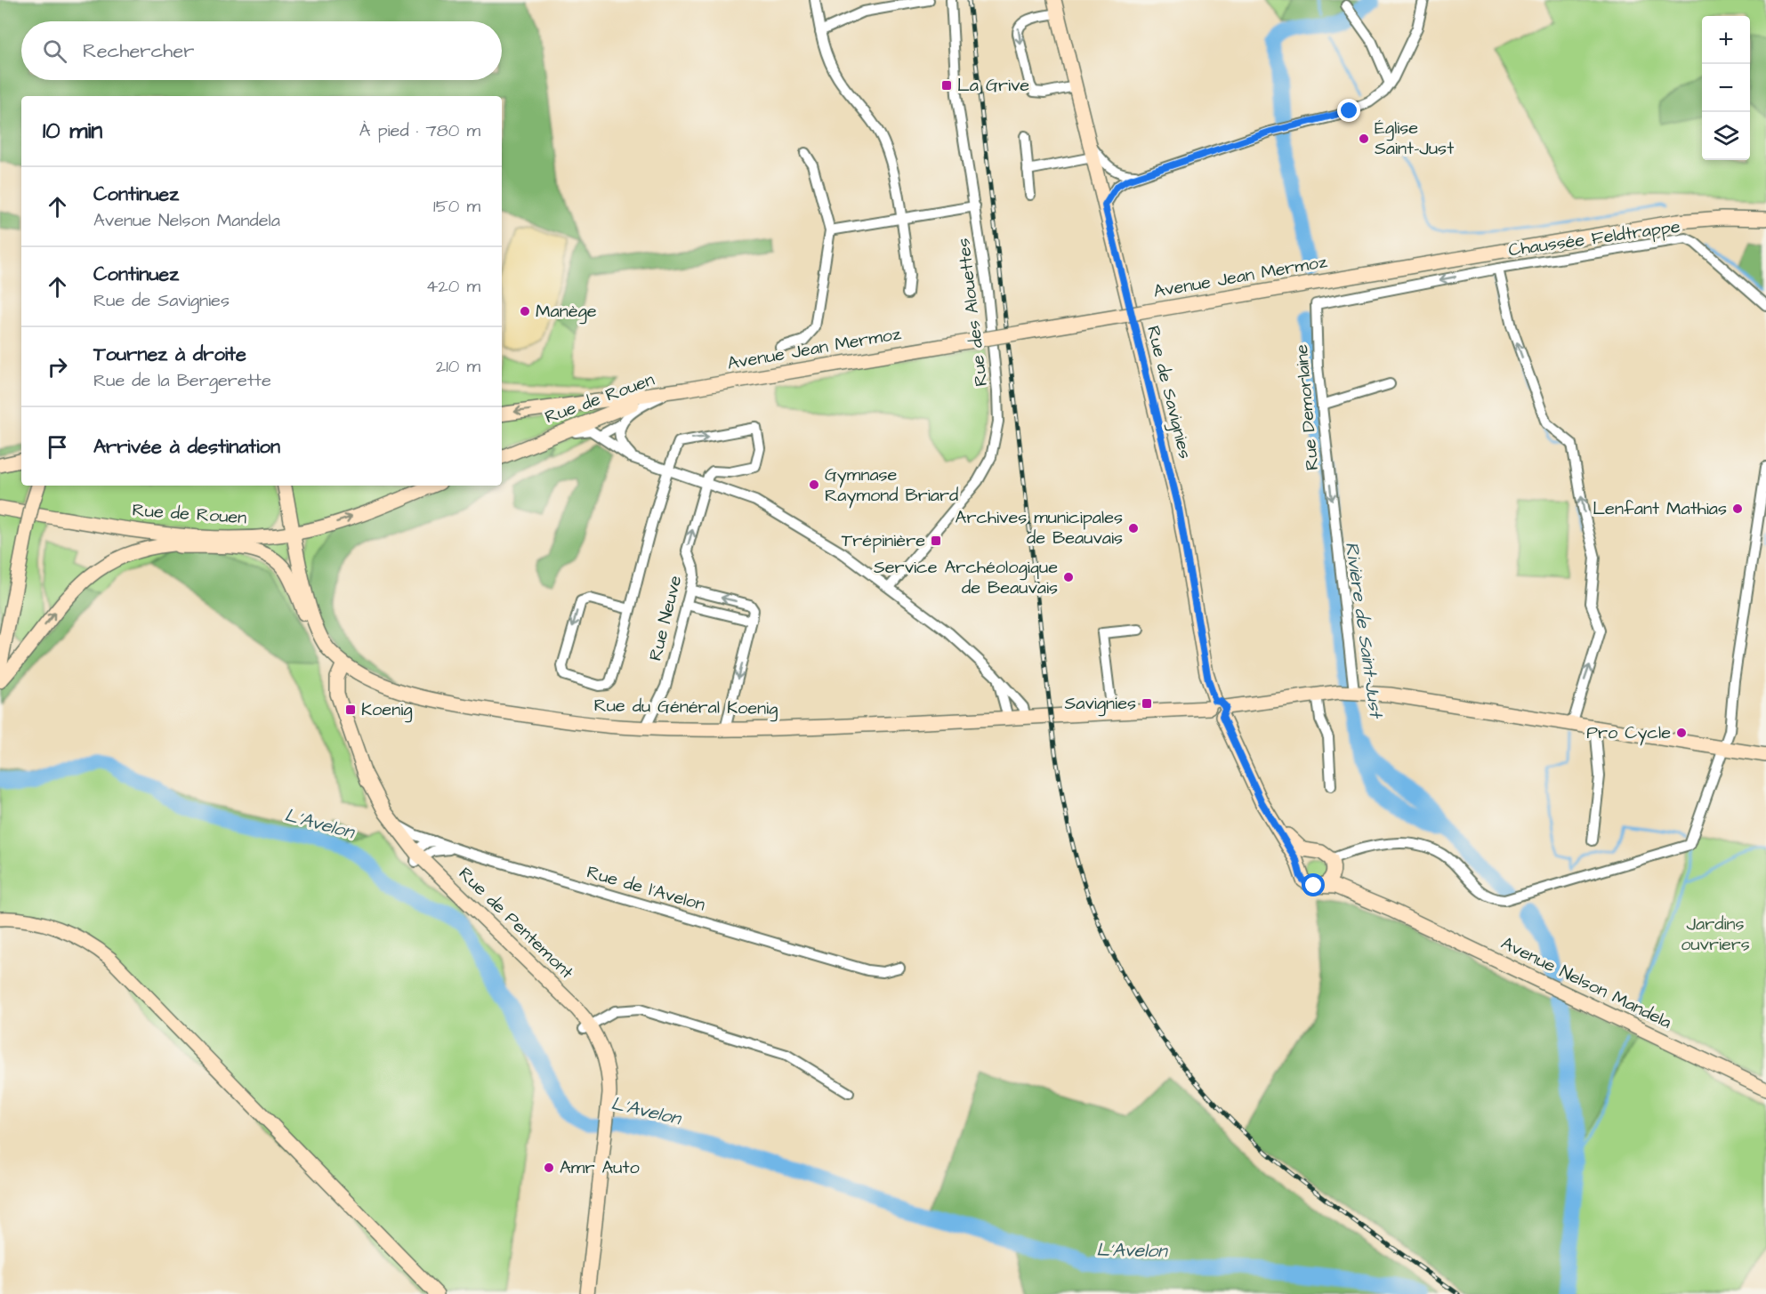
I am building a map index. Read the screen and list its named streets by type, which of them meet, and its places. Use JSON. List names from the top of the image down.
{
  "streets": {
    "street": [
      "Chaussée Feldtrappe",
      "Avenue Jean Mermoz",
      "Rue des Alouettes",
      "Rue de Savignies",
      "Rue de Rouen",
      "Rue Demorlaine",
      "Rue Neuve",
      "Rue du Général Koenig",
      "Rue de l'Avelon",
      "Rue de Pentemont",
      "Avenue Nelson Mandela"
    ]
  },
  "crossings": [
    ["Chaussée Feldtrappe", "Rue Demorlaine"],
    ["Avenue Jean Mermoz", "Rue de Rouen"],
    ["Rue de Savignies", "Rue du Général Koenig"],
    ["Rue Demorlaine", "Rue du Général Koenig"],
    ["Rue Neuve", "Rue du Général Koenig"],
    ["Rue du Général Koenig", "Rue de Pentemont"],
    ["Rue de l'Avelon", "Rue de Pentemont"]
  ],
  "water": ["Rivière de Saint-Just", "L'Avelon"],
  "parks": ["Jardins ouvriers"],
  "places": {
    "transit": [
      "La Grive",
      "Trépinière",
      "Savignies",
      "Koenig"
    ],
    "other": [
      "Église Saint-Just",
      "Manège",
      "Gymnase Raymond Briard",
      "Lenfant Mathias",
      "Archives municipales de Beauvais",
      "Service Archéologique de Beauvais",
      "Pro Cycle",
      "Amr Auto"
    ]
  },
  "page": {
    "map_buttons": ["+", "−"],
    "search": "Rechercher",
    "heading": ["10 min", "À pied · 780 m"],
    "list": [
      ["Continuez", "Avenue Nelson Mandela", "150 m"],
      ["Continuez", "Rue de Savignies", "420 m"],
      ["Tournez à droite", "Rue de la Bergerette", "210 m"],
      "Arrivée à destination"
    ]
  }
}
